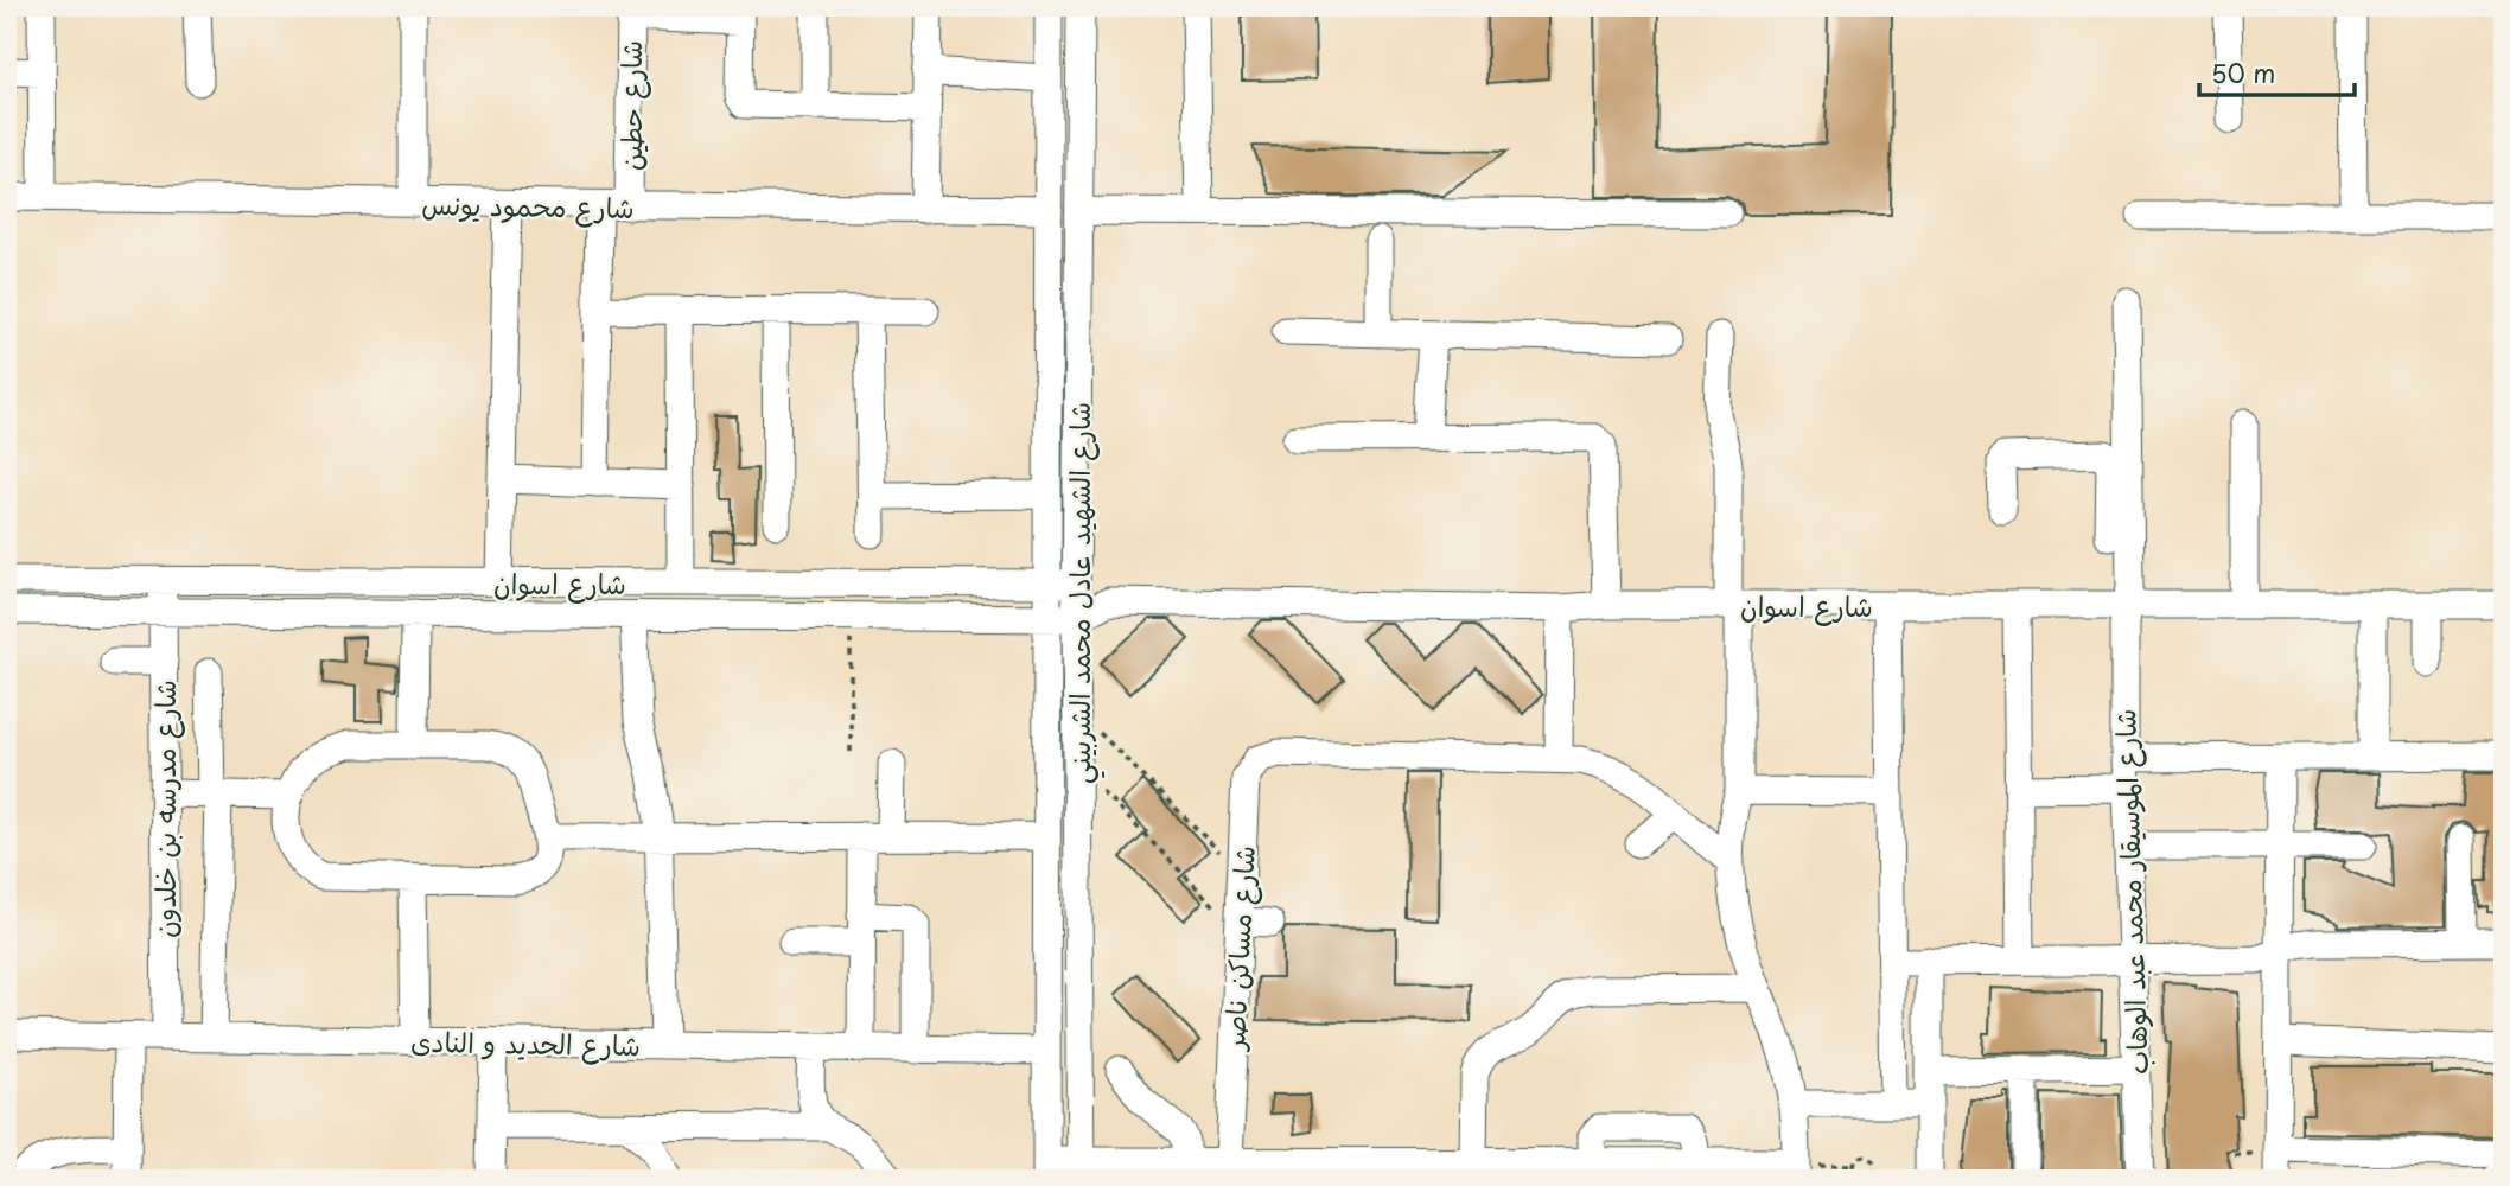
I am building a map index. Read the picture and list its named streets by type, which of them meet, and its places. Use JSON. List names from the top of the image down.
{
  "streets": {
    "street": [
      "شارع حطين",
      "شارع محمود يونس",
      "شارع اسوان",
      "شارع الشهيد عادل محمد الشربيني",
      "شارع مدرسه بن خلدون",
      "شارع الموسيقار محمد عبد الوهاب",
      "شارع مساكن ناصر",
      "شارع الحديد و النادى"
    ]
  },
  "crossings": [
    ["شارع حطين", "شارع محمود يونس"],
    ["شارع محمود يونس", "شارع الشهيد عادل محمد الشربيني"],
    ["شارع اسوان", "شارع الشهيد عادل محمد الشربيني"],
    ["شارع اسوان", "شارع مدرسه بن خلدون"],
    ["شارع اسوان", "شارع الموسيقار محمد عبد الوهاب"],
    ["شارع الشهيد عادل محمد الشربيني", "شارع الحديد و النادى"],
    ["شارع مدرسه بن خلدون", "شارع الحديد و النادى"]
  ],
  "scale_bar": "50 m"
}
